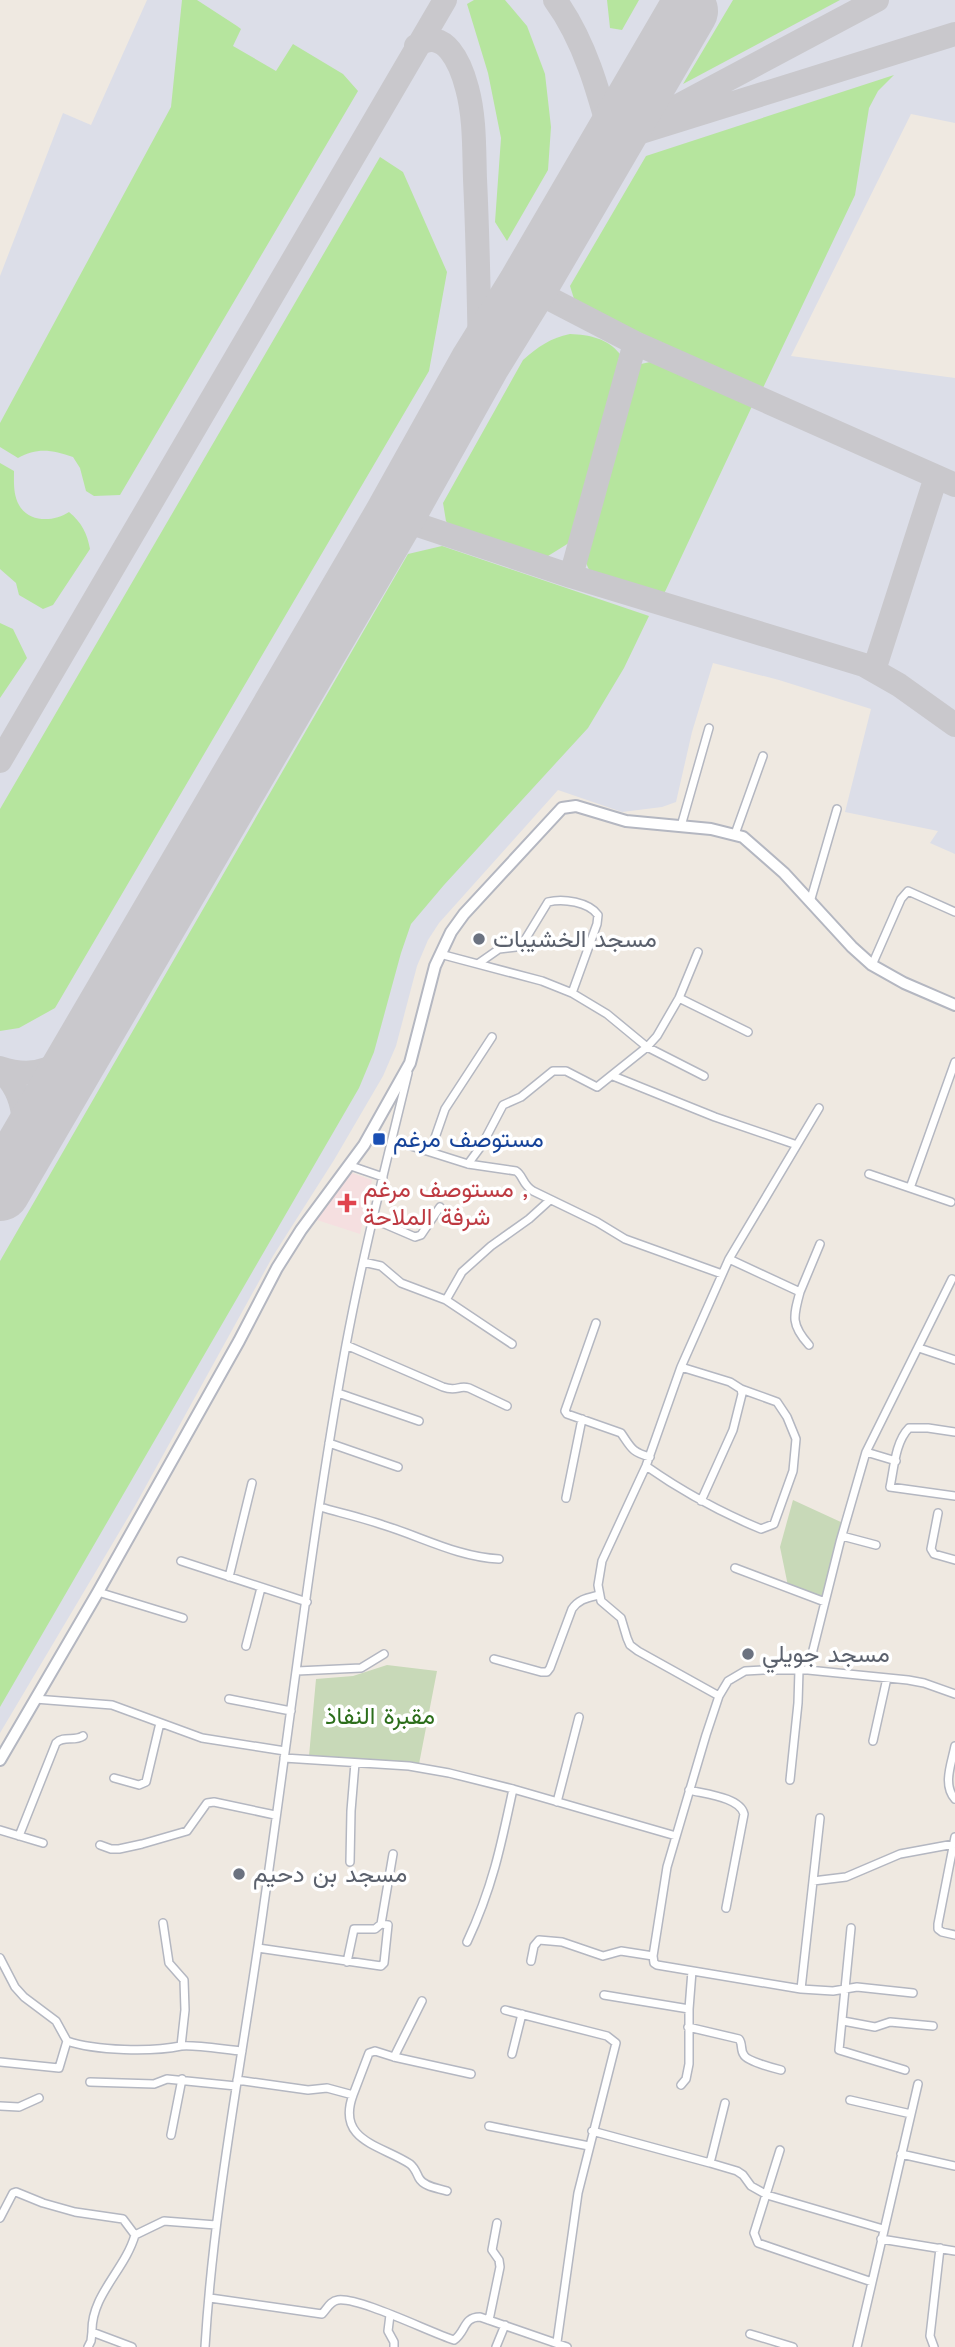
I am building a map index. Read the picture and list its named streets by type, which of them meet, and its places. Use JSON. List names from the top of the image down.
{
  "parks": ["مقبرة النفاذ"],
  "places": {
    "other": ["مسجد الخشيبات", "مسجد جويلي", "مسجد بن دحيم"],
    "transit": ["مستوصف مرغم"],
    "health": ["مستوصف مرغم , شرفة الملاحة"]
  }
}
